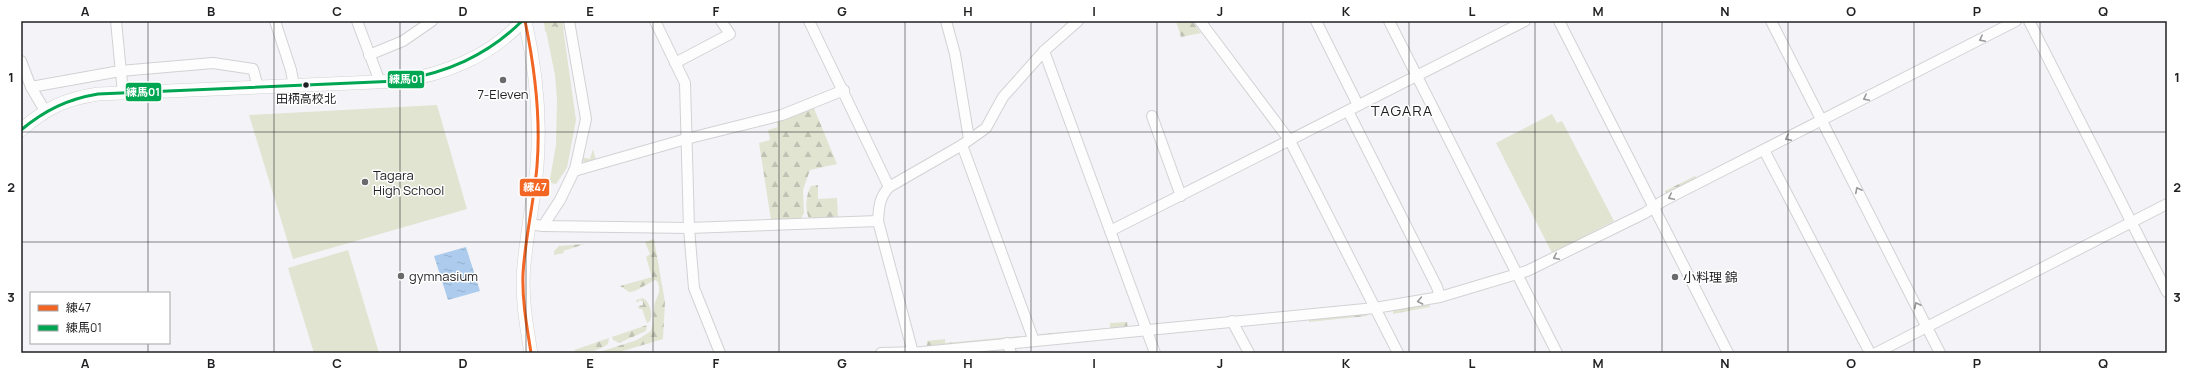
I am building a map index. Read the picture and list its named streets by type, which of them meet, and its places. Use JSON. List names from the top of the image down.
{
  "districts": ["TAGARA"],
  "places": [
    "7-Eleven",
    "田柄高校北",
    "Tagara High School",
    "gymnasium",
    "小料理 錦"
  ],
  "lines": ["transit line 練47", "transit line 練馬01"],
  "legend": ["練47", "練馬01"],
  "grid": {
    "columns": [
      "A",
      "B",
      "C",
      "D",
      "E",
      "F",
      "G",
      "H",
      "I",
      "J",
      "K",
      "L",
      "M",
      "N",
      "O",
      "P",
      "Q"
    ],
    "rows": ["1", "2", "3"]
  }
}
